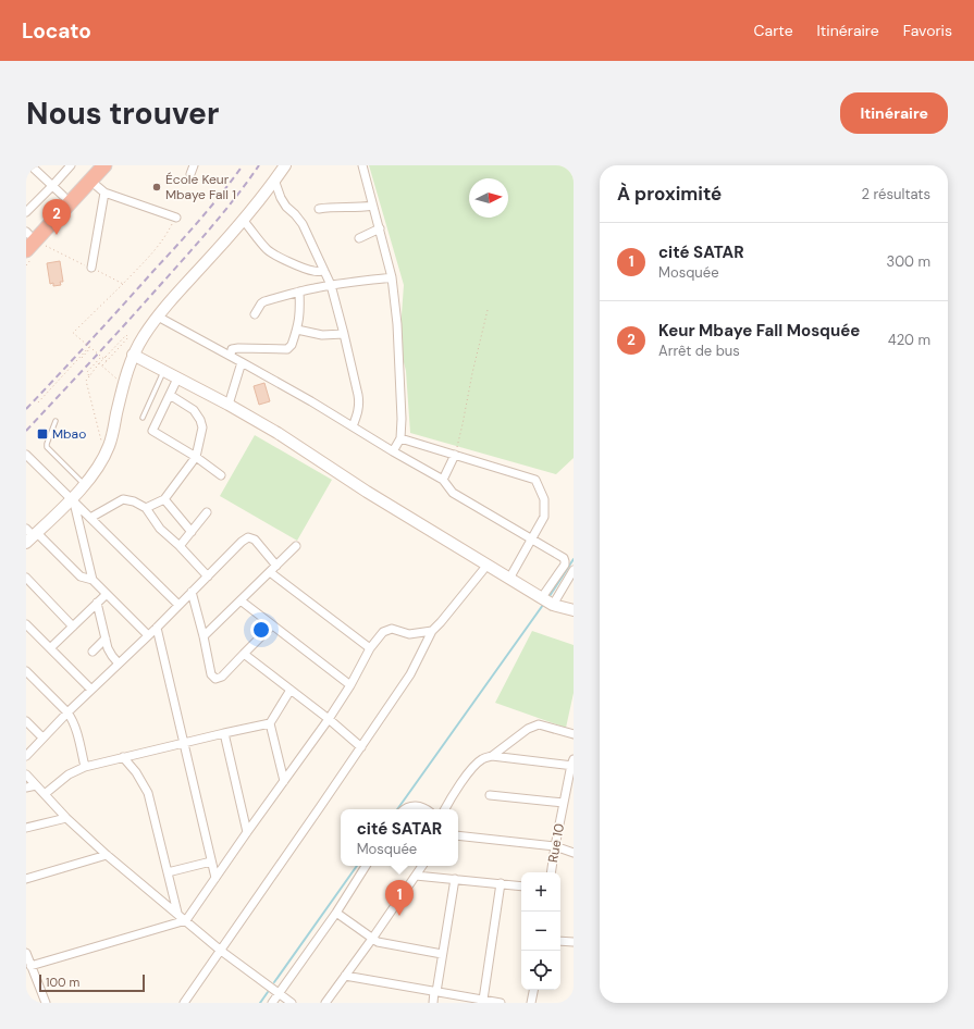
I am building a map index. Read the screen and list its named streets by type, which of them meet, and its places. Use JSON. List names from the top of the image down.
{
  "streets": {
    "street": ["Rue 10"]
  },
  "places": {
    "other": ["École Keur Mbaye Fall 1"],
    "transit": ["Mbao"]
  },
  "scale_bar": "100 m",
  "north": "right",
  "page": {
    "header": "Locato",
    "nav": ["Carte", "Itinéraire", "Favoris"],
    "buttons": "Itinéraire",
    "title": "Nous trouver",
    "heading": ["À proximité", "2 résultats"],
    "pins": ["2", "1"],
    "list": [
      {
        "mark": "1",
        "name": "cité SATAR",
        "note": "Mosquée",
        "value": "300 m"
      },
      {
        "mark": "2",
        "name": "Keur Mbaye Fall Mosquée",
        "note": "Arrêt de bus",
        "value": "420 m"
      }
    ],
    "popup": ["cité SATAR", "Mosquée"],
    "map_buttons": ["+", "−"],
    "scale": "100 m"
  }
}
